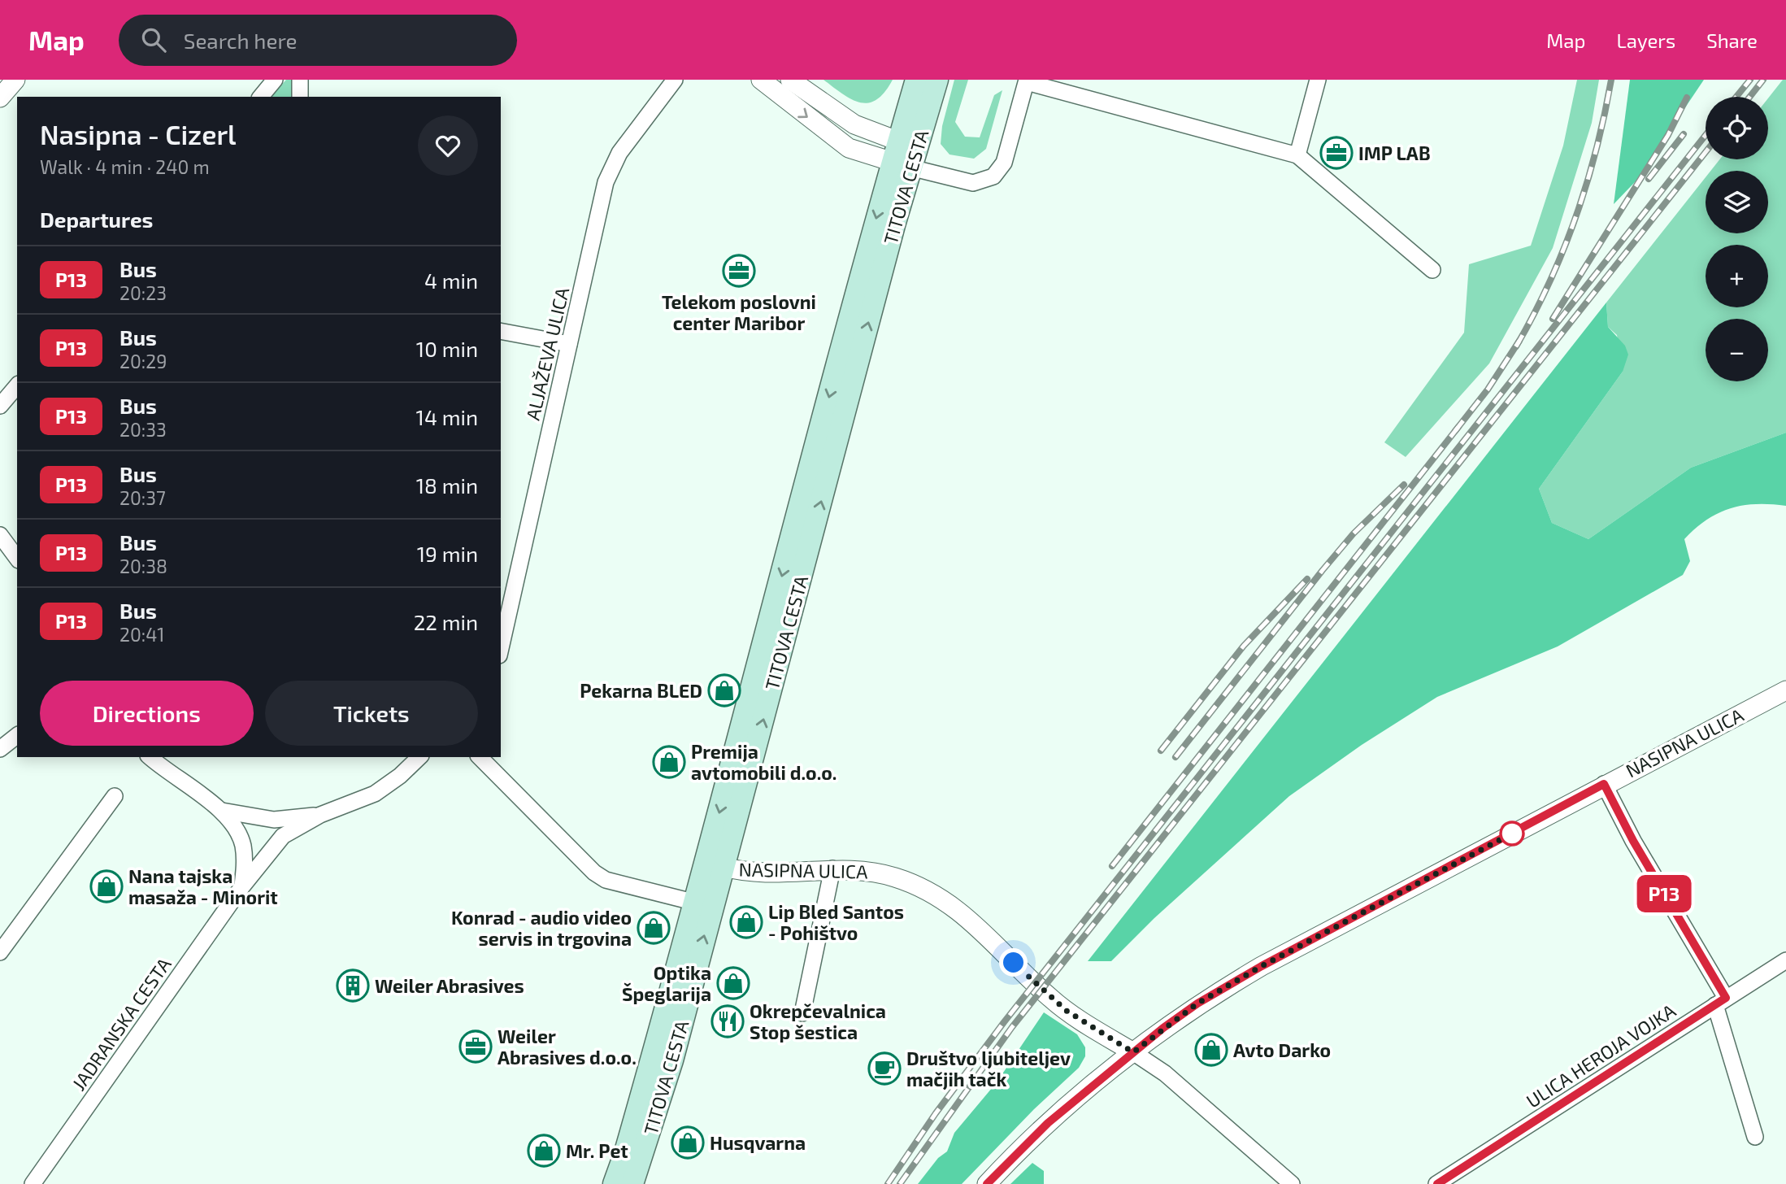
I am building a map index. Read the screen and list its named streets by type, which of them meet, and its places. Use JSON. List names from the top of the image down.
{
  "streets": {
    "main road": ["TITOVA CESTA"],
    "street": [
      "ALJAŽEVA ULICA",
      "NASIPNA ULICA",
      "JADRANSKA CESTA",
      "ULICA HEROJA VOJKA"
    ]
  },
  "crossings": [
    ["TITOVA CESTA", "NASIPNA ULICA"]
  ],
  "places": {
    "office": ["IMP LAB", "Telekom poslovni center Maribor", "Weiler Abrasives d.o.o."],
    "shop": [
      "Pekarna BLED",
      "Premija avtomobili d.o.o.",
      "Nana tajska masaža - Minorit",
      "Lip Bled Santos - Pohištvo",
      "Konrad - audio video servis in trgovina",
      "Optika Špeglarija",
      "Avto Darko",
      "Husqvarna",
      "Mr. Pet"
    ],
    "building": ["Weiler Abrasives"],
    "restaurant": ["Okrepčevalnica Stop šestica"],
    "cafe": ["Društvo ljubiteljev mačjih tačk"]
  },
  "lines": ["bus line P13"],
  "page": {
    "header": "Map",
    "search": "Search here",
    "nav": ["Map", "Layers", "Share"],
    "on_map": "P13",
    "map_buttons": ["+", "−"],
    "heading": [
      ["Nasipna - Cizerl", "Walk · 4 min · 240 m"],
      "Departures"
    ],
    "list": [
      {
        "mark": "P13",
        "name": "Bus",
        "note": "20:23",
        "value": "4 min"
      },
      {
        "mark": "P13",
        "name": "Bus",
        "note": "20:29",
        "value": "10 min"
      },
      {
        "mark": "P13",
        "name": "Bus",
        "note": "20:33",
        "value": "14 min"
      },
      {
        "mark": "P13",
        "name": "Bus",
        "note": "20:37",
        "value": "18 min"
      },
      {
        "mark": "P13",
        "name": "Bus",
        "note": "20:38",
        "value": "19 min"
      },
      {
        "mark": "P13",
        "name": "Bus",
        "note": "20:41",
        "value": "22 min"
      }
    ],
    "buttons": ["Directions", "Tickets"]
  }
}
